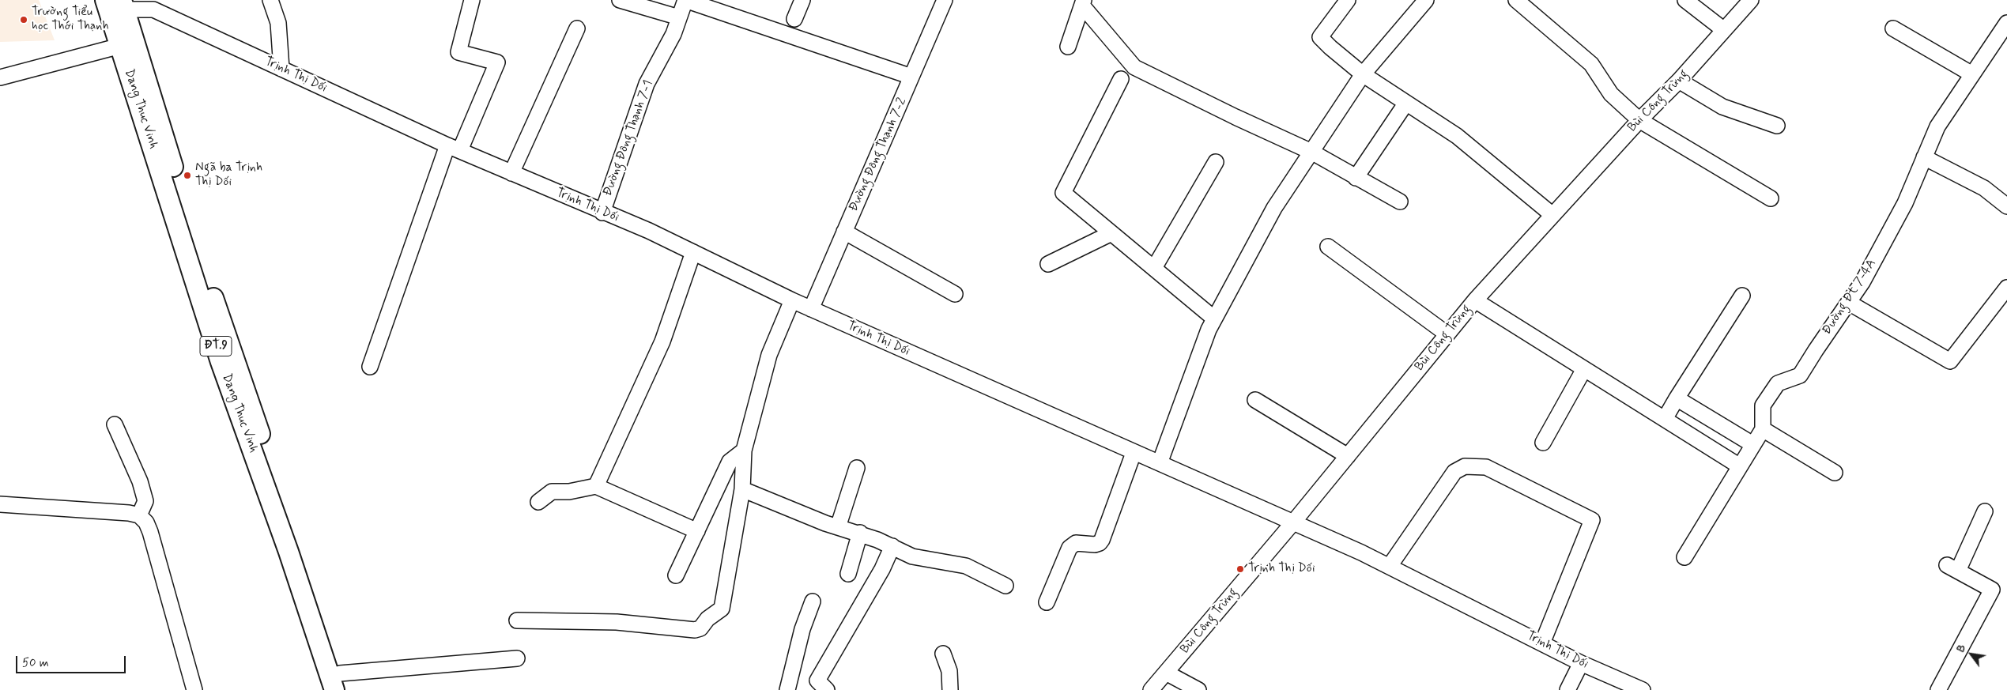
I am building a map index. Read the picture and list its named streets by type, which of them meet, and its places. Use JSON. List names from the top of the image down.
{
  "streets": {
    "main road": ["Dang Thuc Vinh", "ĐT.9"],
    "street": [
      "Trịnh Thị Dối",
      "Bùi Công Trừng",
      "Đường Đông Thạnh 7-1",
      "Đường Đông Thạnh 7-2",
      "Đường Đt 7-4A"
    ]
  },
  "crossings": [
    ["Trịnh Thị Dối", "Bùi Công Trừng"],
    ["Trịnh Thị Dối", "Dang Thuc Vinh"],
    ["Trịnh Thị Dối", "Đường Đông Thạnh 7-1"],
    ["Trịnh Thị Dối", "Đường Đông Thạnh 7-2"]
  ],
  "places": ["Trường Tiểu học Thới Thạnh", "Ngã ba Trịnh Thị Dối", "Trịnh Thị Dối"],
  "scale_bar": "50 m",
  "north": "top left"
}
